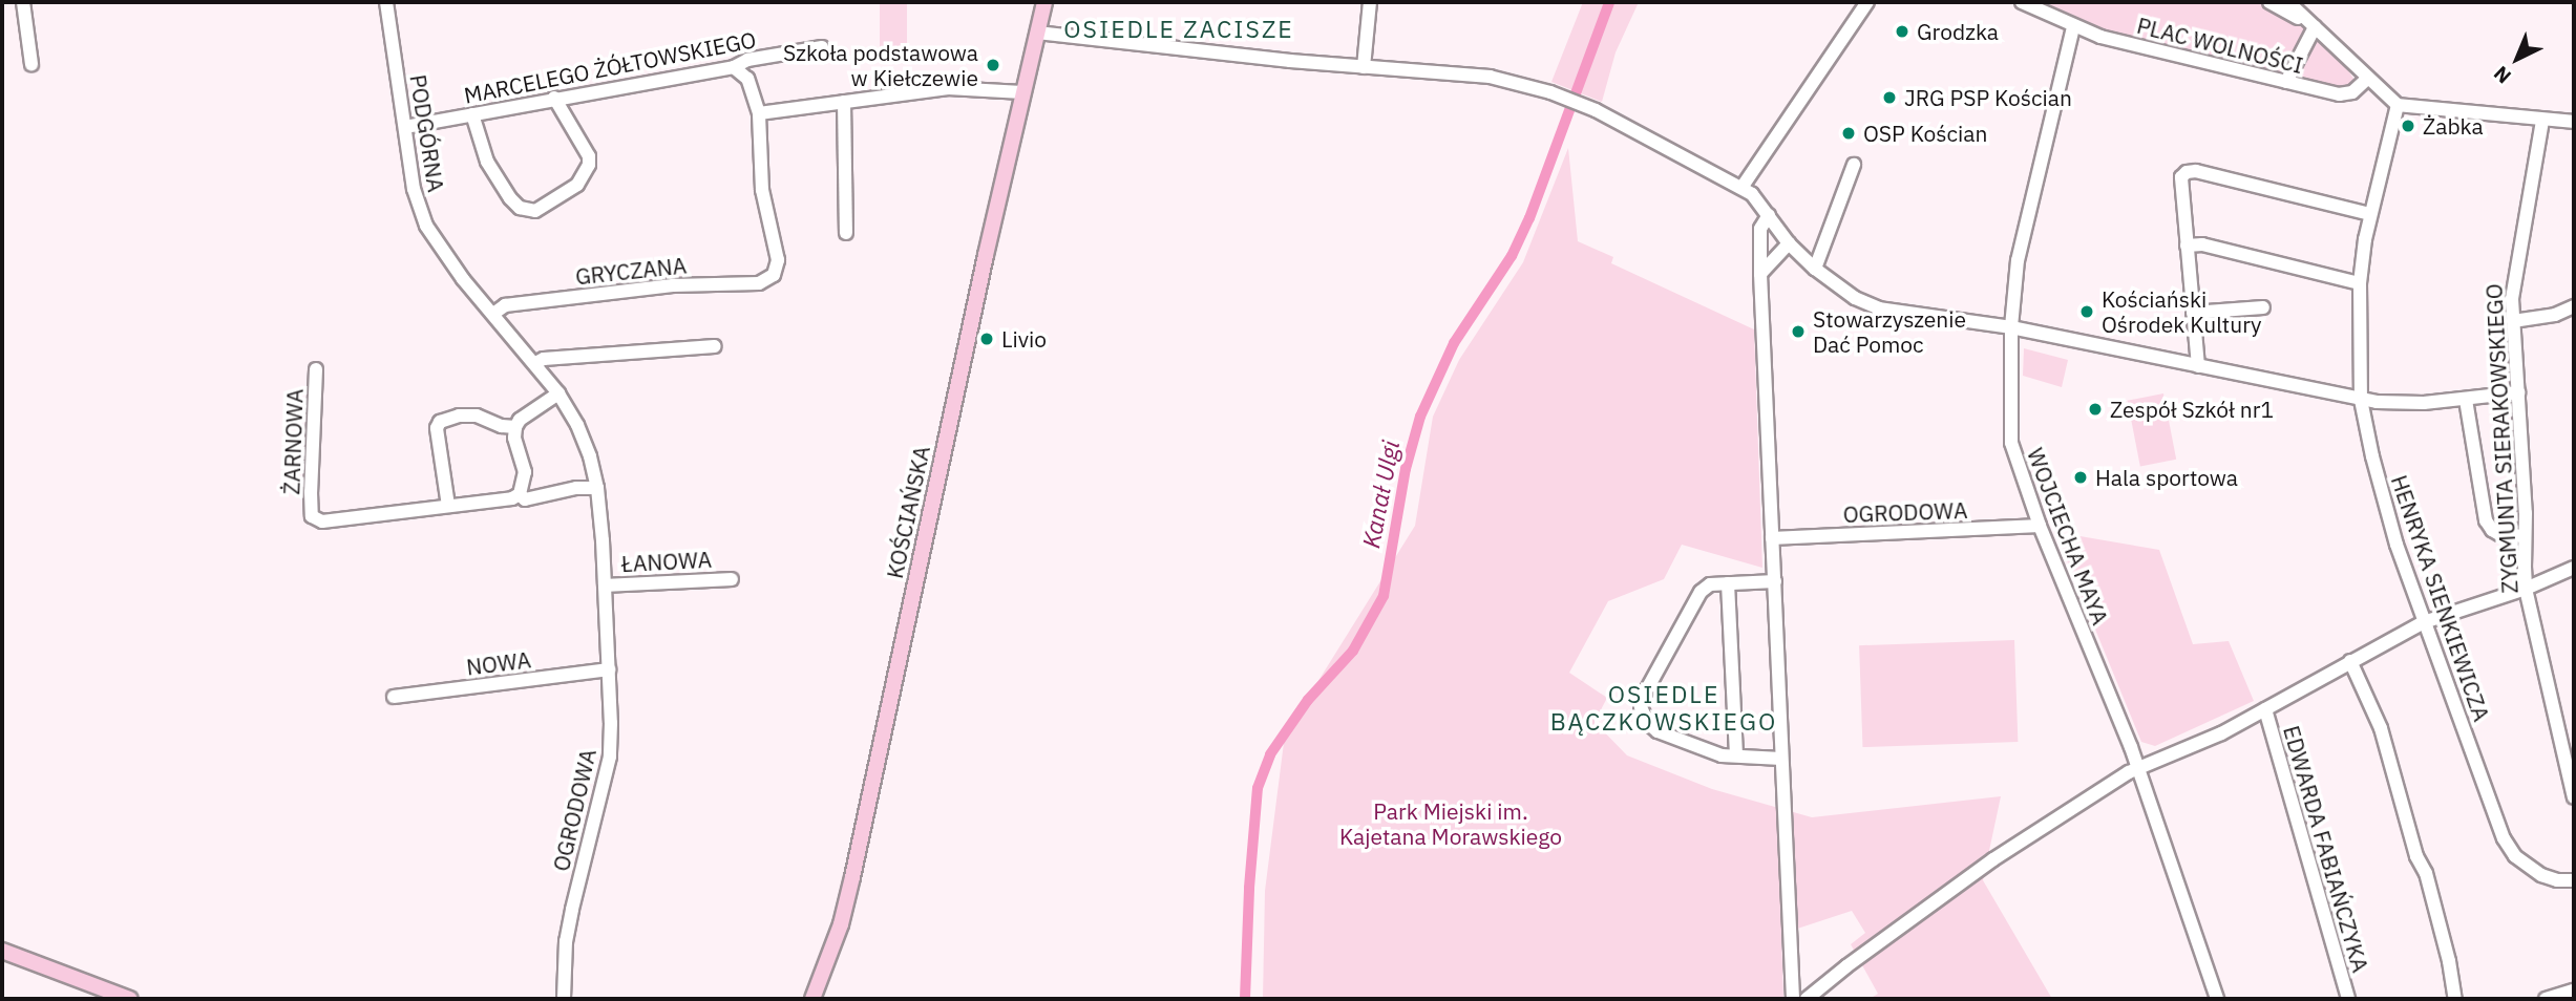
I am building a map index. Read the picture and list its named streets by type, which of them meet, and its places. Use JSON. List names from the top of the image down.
{
  "streets": {
    "main road": ["KOŚCIAŃSKA"],
    "street": [
      "PLAC WOLNOŚCI",
      "MARCELEGO ŻÓŁTOWSKIEGO",
      "PODGÓRNA",
      "GRYCZANA",
      "ZYGMUNTA SIERAKOWSKIEGO",
      "ŻARNOWA",
      "OGRODOWA",
      "WOJCIECHA MAYA",
      "ŁANOWA",
      "HENRYKA SIENKIEWICZA",
      "NOWA",
      "EDWARDA FABIAŃCZYKA"
    ]
  },
  "crossings": [
    ["PLAC WOLNOŚCI", "WOJCIECHA MAYA"],
    ["PLAC WOLNOŚCI", "HENRYKA SIENKIEWICZA"],
    ["MARCELEGO ŻÓŁTOWSKIEGO", "PODGÓRNA"],
    ["PODGÓRNA", "GRYCZANA"],
    ["PODGÓRNA", "OGRODOWA"],
    ["OGRODOWA", "WOJCIECHA MAYA"],
    ["OGRODOWA", "ŁANOWA"],
    ["OGRODOWA", "NOWA"]
  ],
  "districts": ["OSIEDLE ZACISZE", "OSIEDLE BĄCZKOWSKIEGO"],
  "water": ["Kanał Ulgi"],
  "parks": ["Park Miejski im. Kajetana Morawskiego"],
  "places": [
    "Grodzka",
    "Szkoła podstawowa w Kiełczewie",
    "JRG PSP Kościan",
    "Żabka",
    "OSP Kościan",
    "Kościański Ośrodek Kultury",
    "Stowarzyszenie Dać Pomoc",
    "Livio",
    "Zespół Szkół nr1",
    "Hala sportowa"
  ],
  "north": "bottom left"
}
